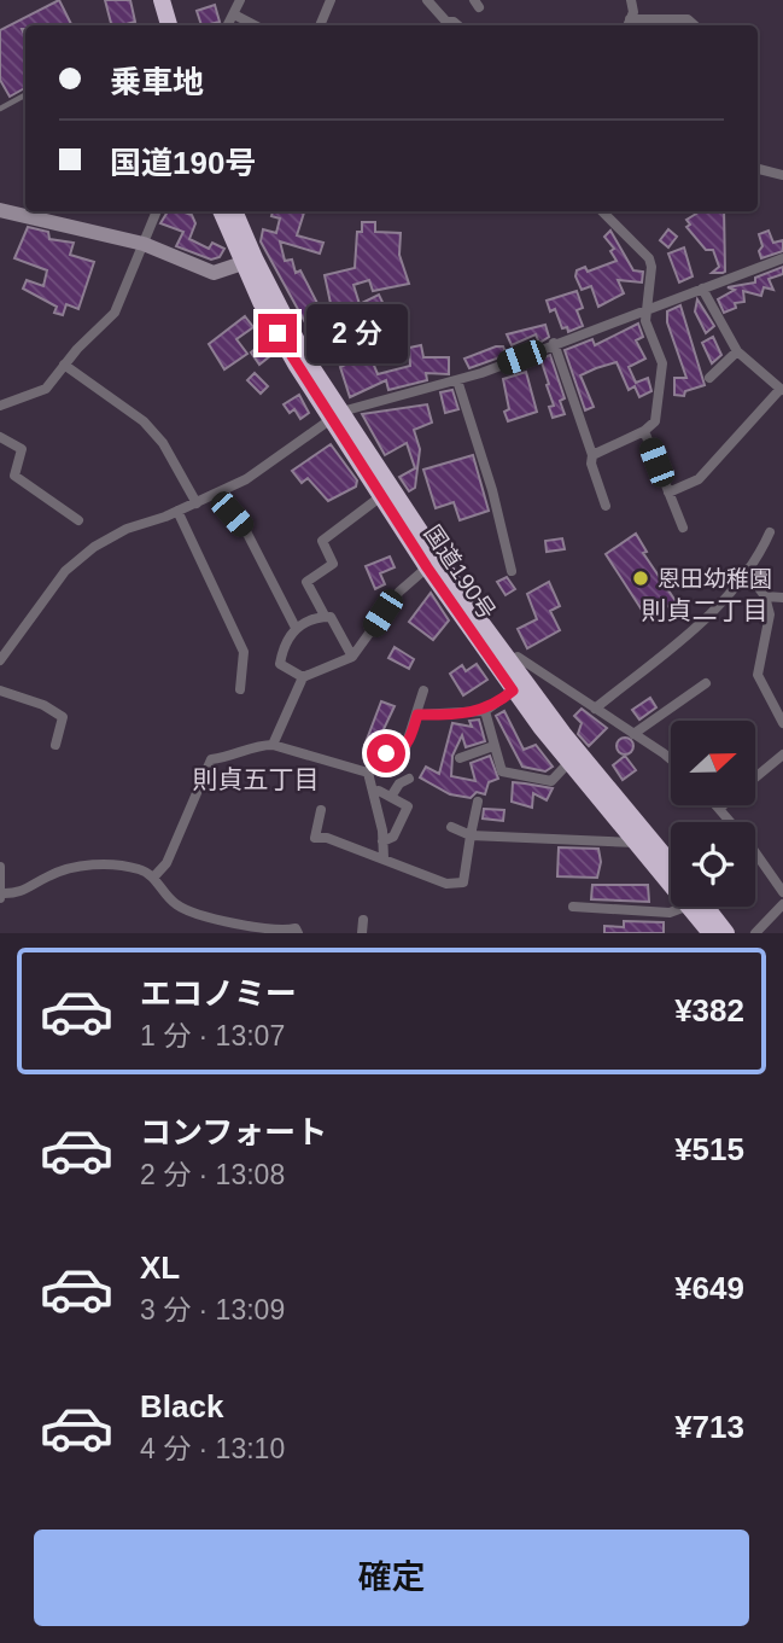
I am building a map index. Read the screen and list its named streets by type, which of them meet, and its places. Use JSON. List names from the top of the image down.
{
  "streets": {
    "highway": ["国道190号"]
  },
  "districts": ["則貞二丁目", "則貞五丁目"],
  "places": ["恩田幼稚園"],
  "north": "right",
  "page": {
    "banner": ["乗車地", "国道190号"],
    "bubble": "2 分",
    "list": [
      {
        "name": "エコノミー",
        "note": "1 分 · 13:07",
        "value": "¥382"
      },
      {
        "name": "コンフォート",
        "note": "2 分 · 13:08",
        "value": "¥515"
      },
      {
        "name": "XL",
        "note": "3 分 · 13:09",
        "value": "¥649"
      },
      {
        "name": "Black",
        "note": "4 分 · 13:10",
        "value": "¥713"
      }
    ],
    "buttons": "確定"
  }
}
